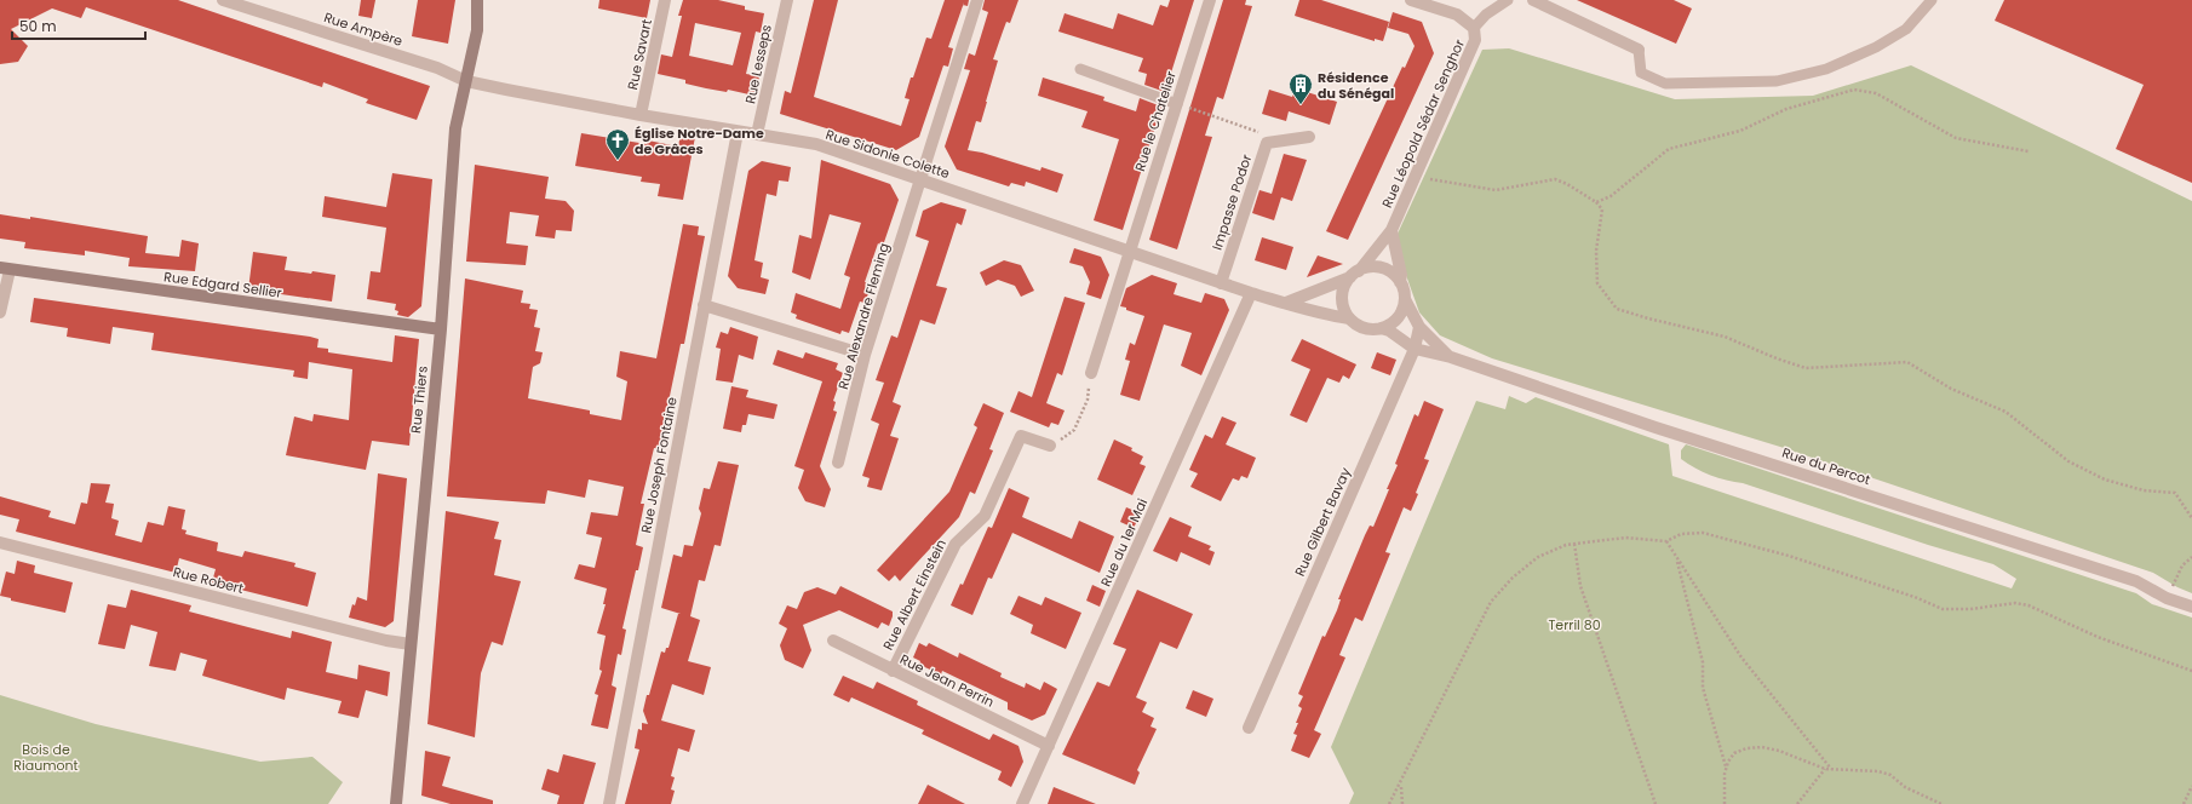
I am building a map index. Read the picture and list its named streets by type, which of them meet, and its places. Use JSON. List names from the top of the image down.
{
  "streets": {
    "street": [
      "Rue Ampère",
      "Rue Savart",
      "Rue Lesseps",
      "Rue le Chatelier",
      "Rue Léopold Sédar Senghor",
      "Rue Sidonie Colette",
      "Impasse Podor",
      "Rue Edgard Sellier",
      "Rue Alexandre Fleming",
      "Rue Thiers",
      "Rue Joseph Fontaine",
      "Rue du Percot",
      "Rue Gilbert Bavay",
      "Rue du 1er Mai",
      "Rue Robert",
      "Rue Albert Einstein",
      "Rue Jean Perrin"
    ]
  },
  "crossings": [
    ["Rue Ampère", "Rue Sidonie Colette"],
    ["Rue Ampère", "Rue Thiers"],
    ["Rue Savart", "Rue Sidonie Colette"],
    ["Rue Lesseps", "Rue Sidonie Colette"],
    ["Rue le Chatelier", "Rue Sidonie Colette"],
    ["Rue Léopold Sédar Senghor", "Rue Sidonie Colette"],
    ["Rue Léopold Sédar Senghor", "Rue du Percot"],
    ["Rue Sidonie Colette", "Impasse Podor"],
    ["Rue Sidonie Colette", "Rue Alexandre Fleming"],
    ["Rue Sidonie Colette", "Rue Thiers"],
    ["Rue Sidonie Colette", "Rue Joseph Fontaine"],
    ["Rue Sidonie Colette", "Rue du Percot"],
    ["Rue Sidonie Colette", "Rue du 1er Mai"],
    ["Rue Edgard Sellier", "Rue Thiers"],
    ["Rue Thiers", "Rue Robert"],
    ["Rue du Percot", "Rue Gilbert Bavay"],
    ["Rue du 1er Mai", "Rue Jean Perrin"],
    ["Rue Albert Einstein", "Rue Jean Perrin"]
  ],
  "parks": ["Terril 80", "Bois de Riaumont"],
  "places": {
    "building": ["Résidence du Sénégal"],
    "church": ["Église Notre-Dame de Grâces"]
  },
  "scale_bar": "50 m"
}
